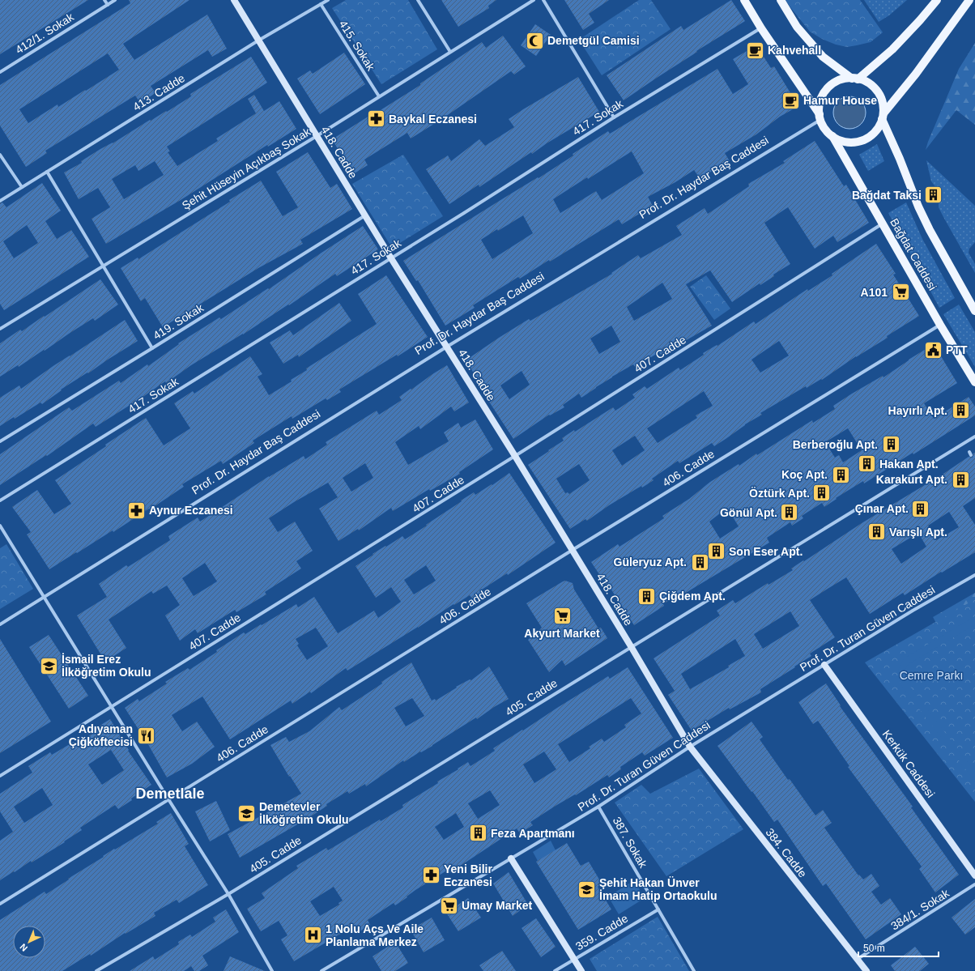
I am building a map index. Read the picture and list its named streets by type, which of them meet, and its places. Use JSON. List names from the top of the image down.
{
  "streets": {
    "main road": ["Bağdat Caddesi"],
    "street": [
      "412/1. Sokak",
      "415. Sokak",
      "413. Cadde",
      "417. Sokak",
      "418. Cadde",
      "Şehit Hüseyin Açıkbaş Sokak",
      "Prof. Dr. Haydar Baş Caddesi",
      "419. Sokak",
      "407. Cadde",
      "406. Cadde",
      "Prof. Dr. Turan Güven Caddesi",
      "405. Cadde",
      "Kerkük Caddesi",
      "387. Sokak",
      "384. Cadde",
      "384/1. Sokak",
      "359. Cadde"
    ]
  },
  "crossings": [
    ["415. Sokak", "413. Cadde"],
    ["415. Sokak", "Şehit Hüseyin Açıkbaş Sokak"],
    ["413. Cadde", "418. Cadde"],
    ["417. Sokak", "418. Cadde"],
    ["418. Cadde", "Şehit Hüseyin Açıkbaş Sokak"],
    ["418. Cadde", "Prof. Dr. Haydar Baş Caddesi"],
    ["418. Cadde", "419. Sokak"],
    ["418. Cadde", "407. Cadde"],
    ["418. Cadde", "406. Cadde"],
    ["418. Cadde", "Prof. Dr. Turan Güven Caddesi"],
    ["418. Cadde", "405. Cadde"],
    ["418. Cadde", "384. Cadde"],
    ["Prof. Dr. Haydar Baş Caddesi", "Bağdat Caddesi"],
    ["Bağdat Caddesi", "407. Cadde"],
    ["Bağdat Caddesi", "406. Cadde"],
    ["Prof. Dr. Turan Güven Caddesi", "Kerkük Caddesi"],
    ["Prof. Dr. Turan Güven Caddesi", "387. Sokak"],
    ["Prof. Dr. Turan Güven Caddesi", "384. Cadde"],
    ["387. Sokak", "359. Cadde"],
    ["384. Cadde", "384/1. Sokak"]
  ],
  "districts": ["Demetlale"],
  "parks": ["Cemre Parkı"],
  "places": {
    "mosque": ["Demetgül Camisi"],
    "cafe": ["Kahvehall", "Hamur House"],
    "pharmacy": ["Baykal Eczanesi", "Aynur Eczanesi", "Yeni Bilir Eczanesi"],
    "building": [
      "Bağdat Taksi",
      "Hayırlı Apt.",
      "Berberoğlu Apt.",
      "Hakan Apt.",
      "Koç Apt.",
      "Karakurt Apt.",
      "Öztürk Apt.",
      "Çınar Apt.",
      "Gönül Apt.",
      "Varışlı Apt.",
      "Son Eser Apt.",
      "Güleryuz Apt.",
      "Çiğdem Apt.",
      "Feza Apartmanı"
    ],
    "supermarket": ["A101", "Akyurt Market", "Umay Market"],
    "public building": ["PTT"],
    "school or university": ["İsmail Erez İlköğretim Okulu", "Demetevler İlköğretim Okulu", "Şehit Hakan Ünver İmam Hatip Ortaokulu"],
    "restaurant": ["Adıyaman Çiğköftecisi"],
    "hospital": ["1 Nolu Açs Ve Aile Planlama Merkez"]
  },
  "scale_bar": "50 m",
  "north": "bottom left"
}
